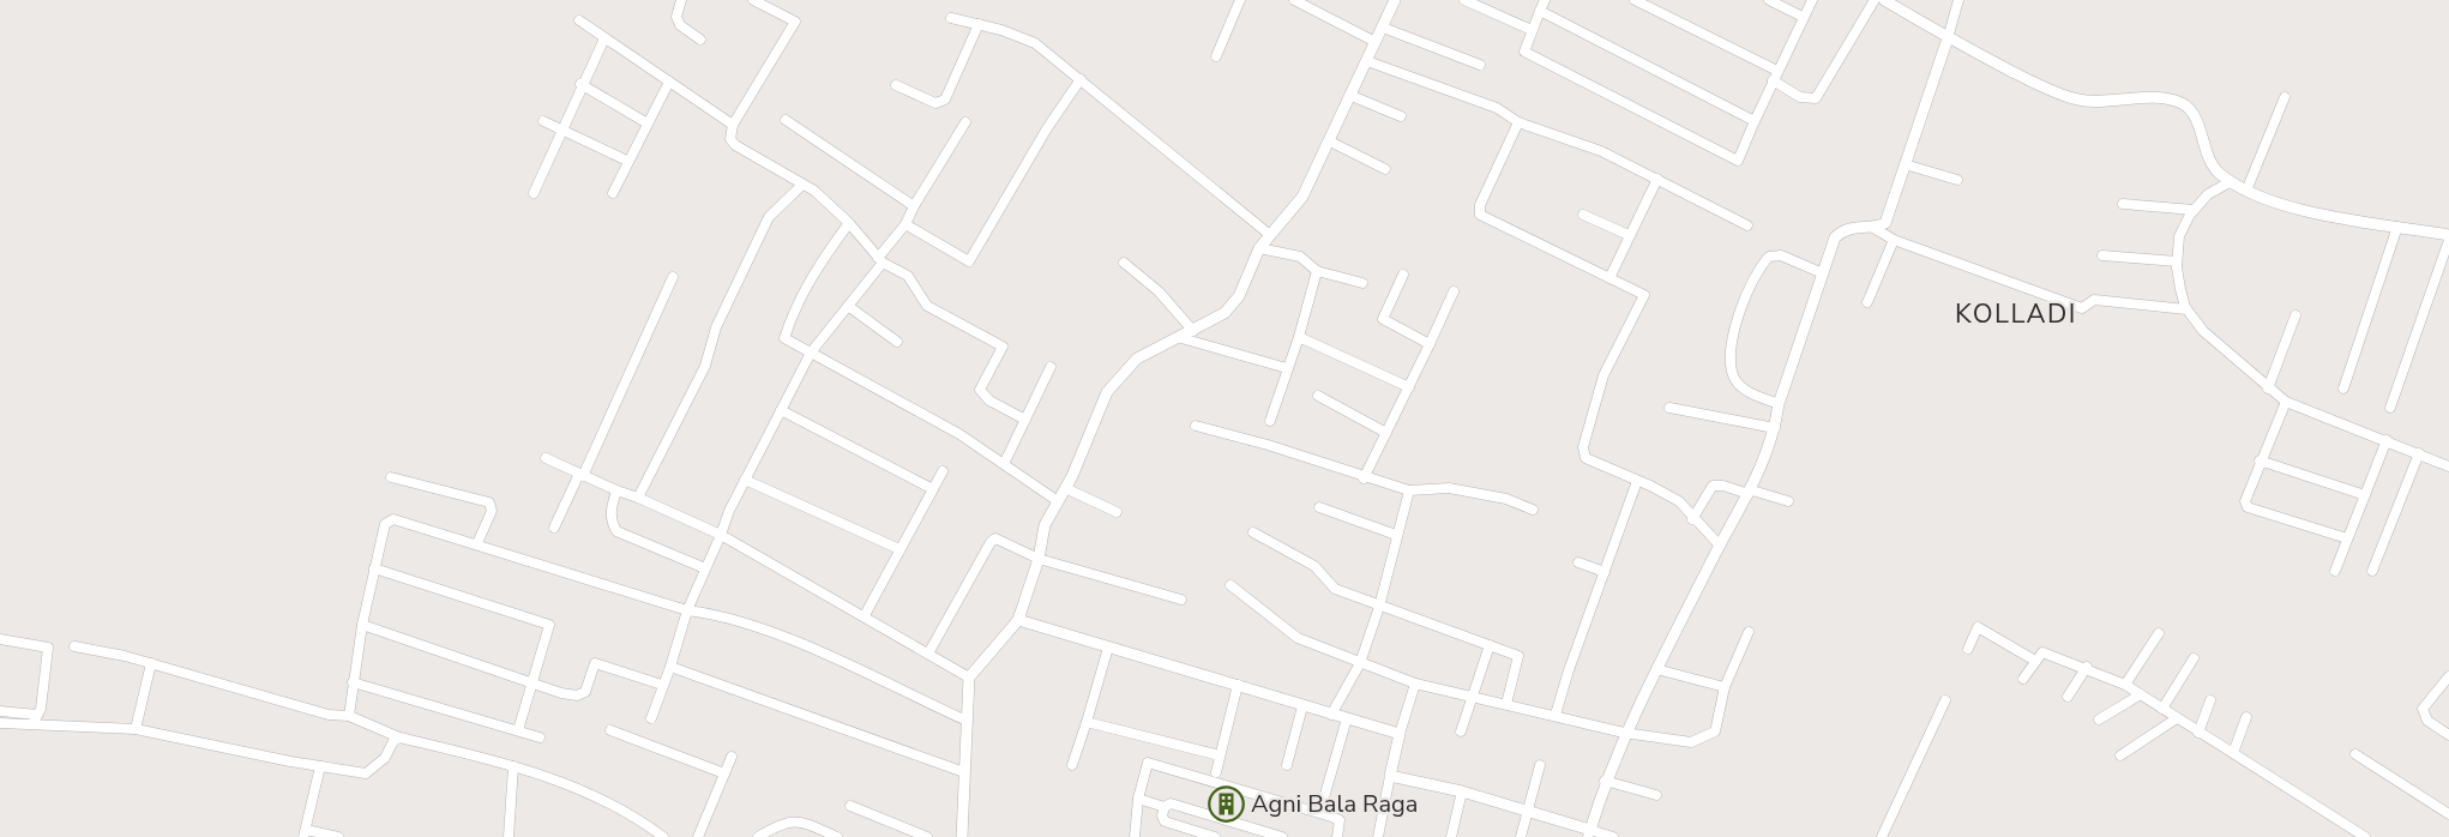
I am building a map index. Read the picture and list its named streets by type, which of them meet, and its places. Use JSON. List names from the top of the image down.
{
  "districts": ["KOLLADI"],
  "places": {
    "building": ["Agni Bala Raga"]
  }
}
